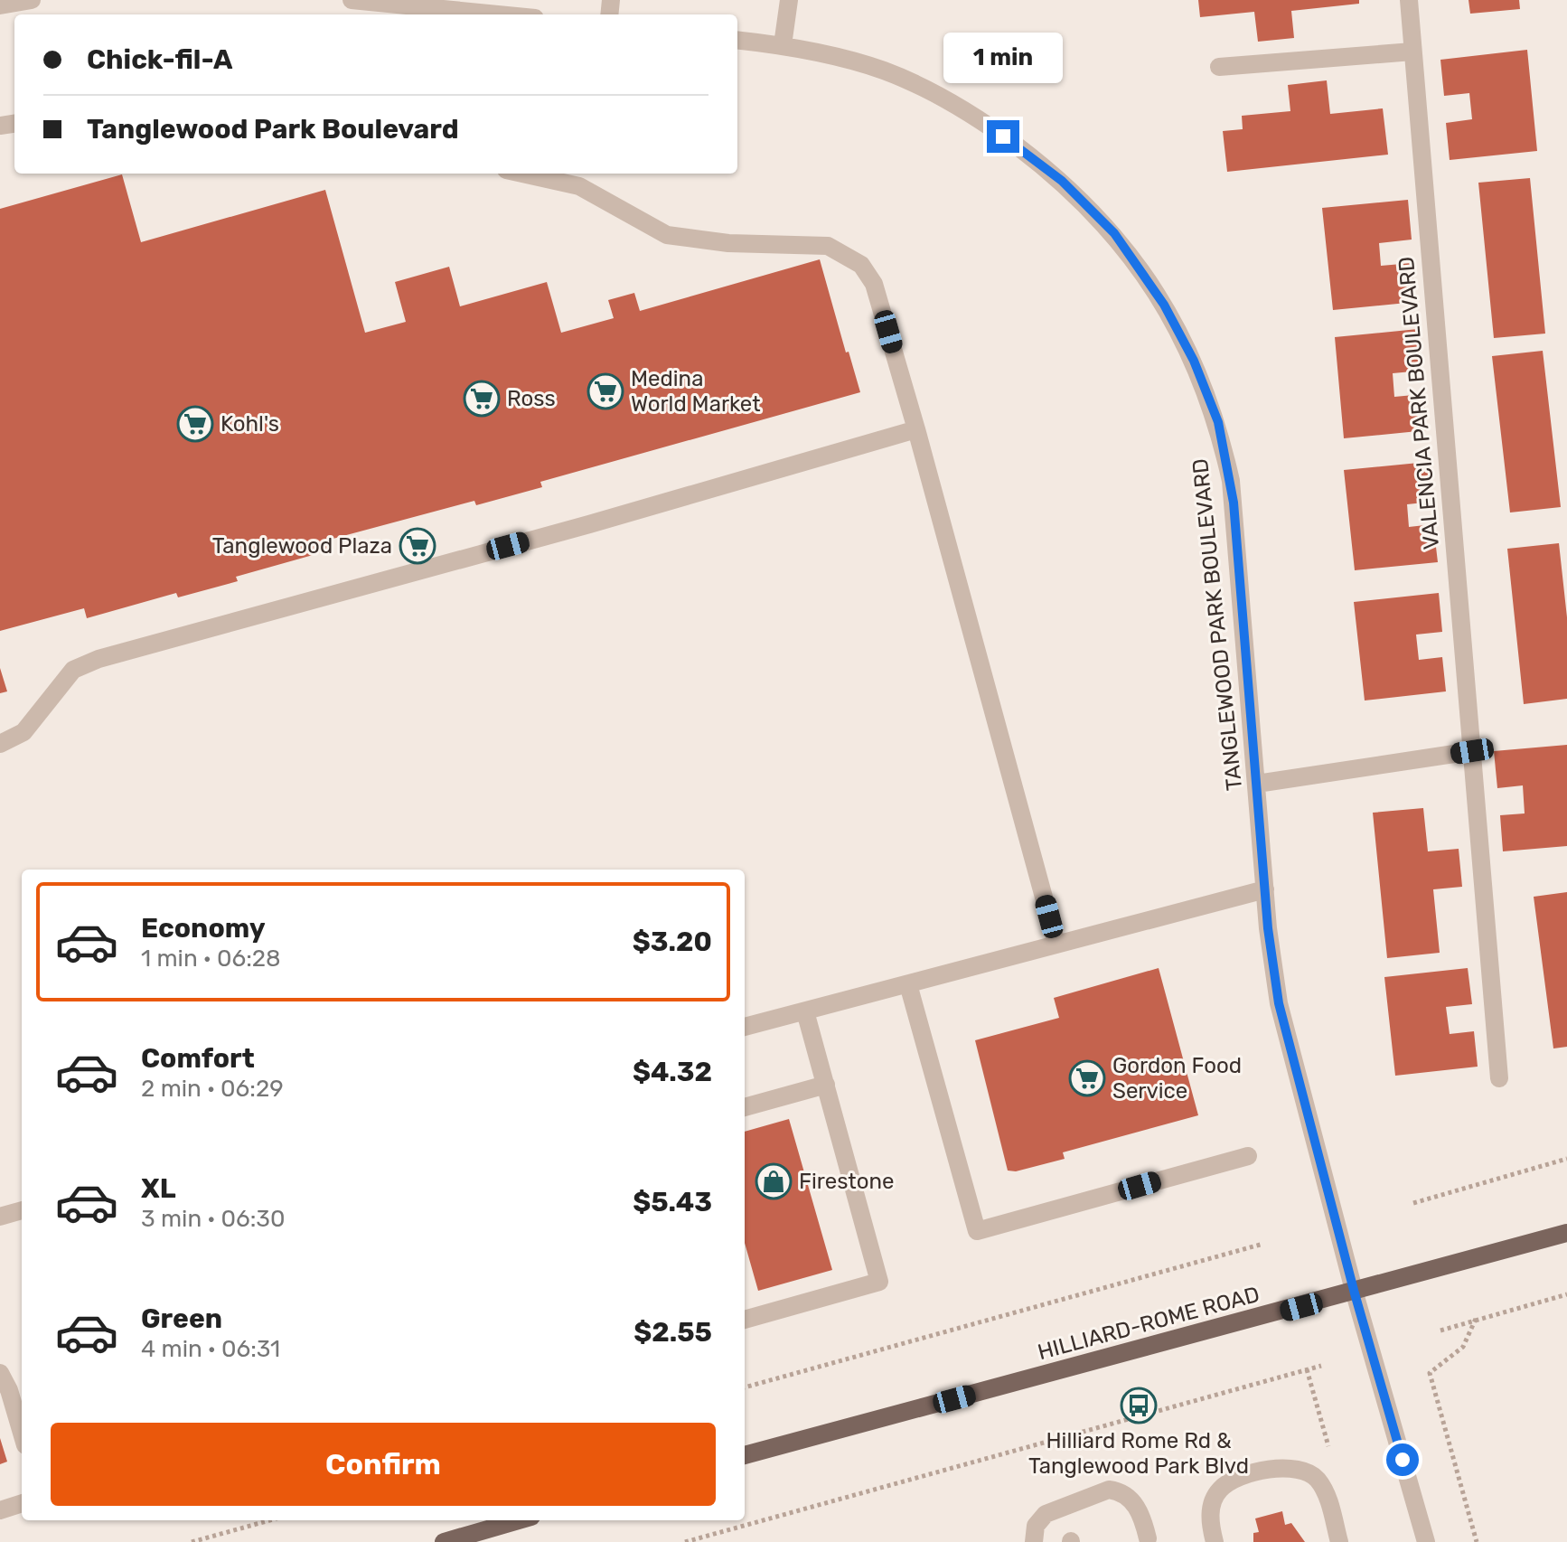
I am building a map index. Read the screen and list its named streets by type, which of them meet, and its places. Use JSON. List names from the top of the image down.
{
  "streets": {
    "main road": ["HILLIARD-ROME ROAD"],
    "street": ["VALENCIA PARK BOULEVARD", "TANGLEWOOD PARK BOULEVARD"]
  },
  "crossings": [
    ["TANGLEWOOD PARK BOULEVARD", "HILLIARD-ROME ROAD"]
  ],
  "places": {
    "supermarket": [
      "Medina World Market",
      "Ross",
      "Kohl's",
      "Tanglewood Plaza",
      "Gordon Food Service"
    ],
    "shop": ["Firestone"],
    "bus stop": ["Hilliard Rome Rd & Tanglewood Park Blvd"]
  },
  "page": {
    "banner": ["Chick-fil-A", "Tanglewood Park Boulevard"],
    "bubble": "1 min",
    "list": [
      {
        "name": "Economy",
        "note": "1 min · 06:28",
        "value": "$3.20"
      },
      {
        "name": "Comfort",
        "note": "2 min · 06:29",
        "value": "$4.32"
      },
      {
        "name": "XL",
        "note": "3 min · 06:30",
        "value": "$5.43"
      },
      {
        "name": "Green",
        "note": "4 min · 06:31",
        "value": "$2.55"
      }
    ],
    "buttons": "Confirm"
  }
}
